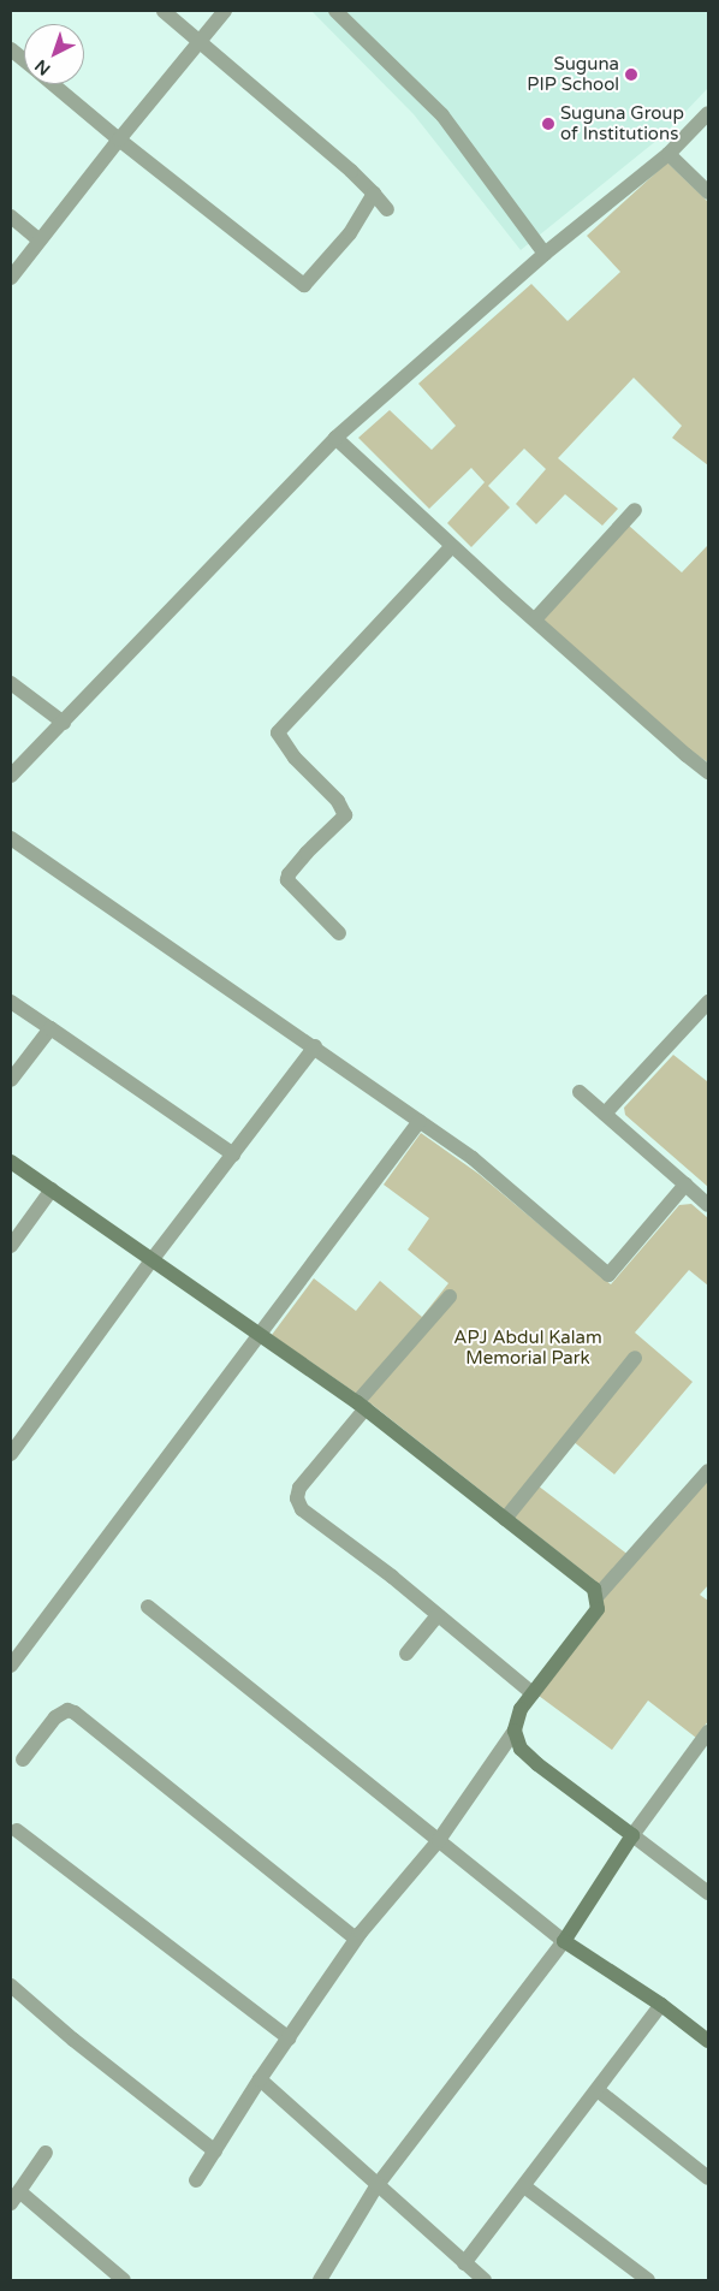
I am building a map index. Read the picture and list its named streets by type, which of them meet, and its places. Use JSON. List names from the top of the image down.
{
  "parks": ["APJ Abdul Kalam Memorial Park"],
  "places": ["Suguna PIP School", "Suguna Group of Institutions"],
  "north": "bottom left"
}
